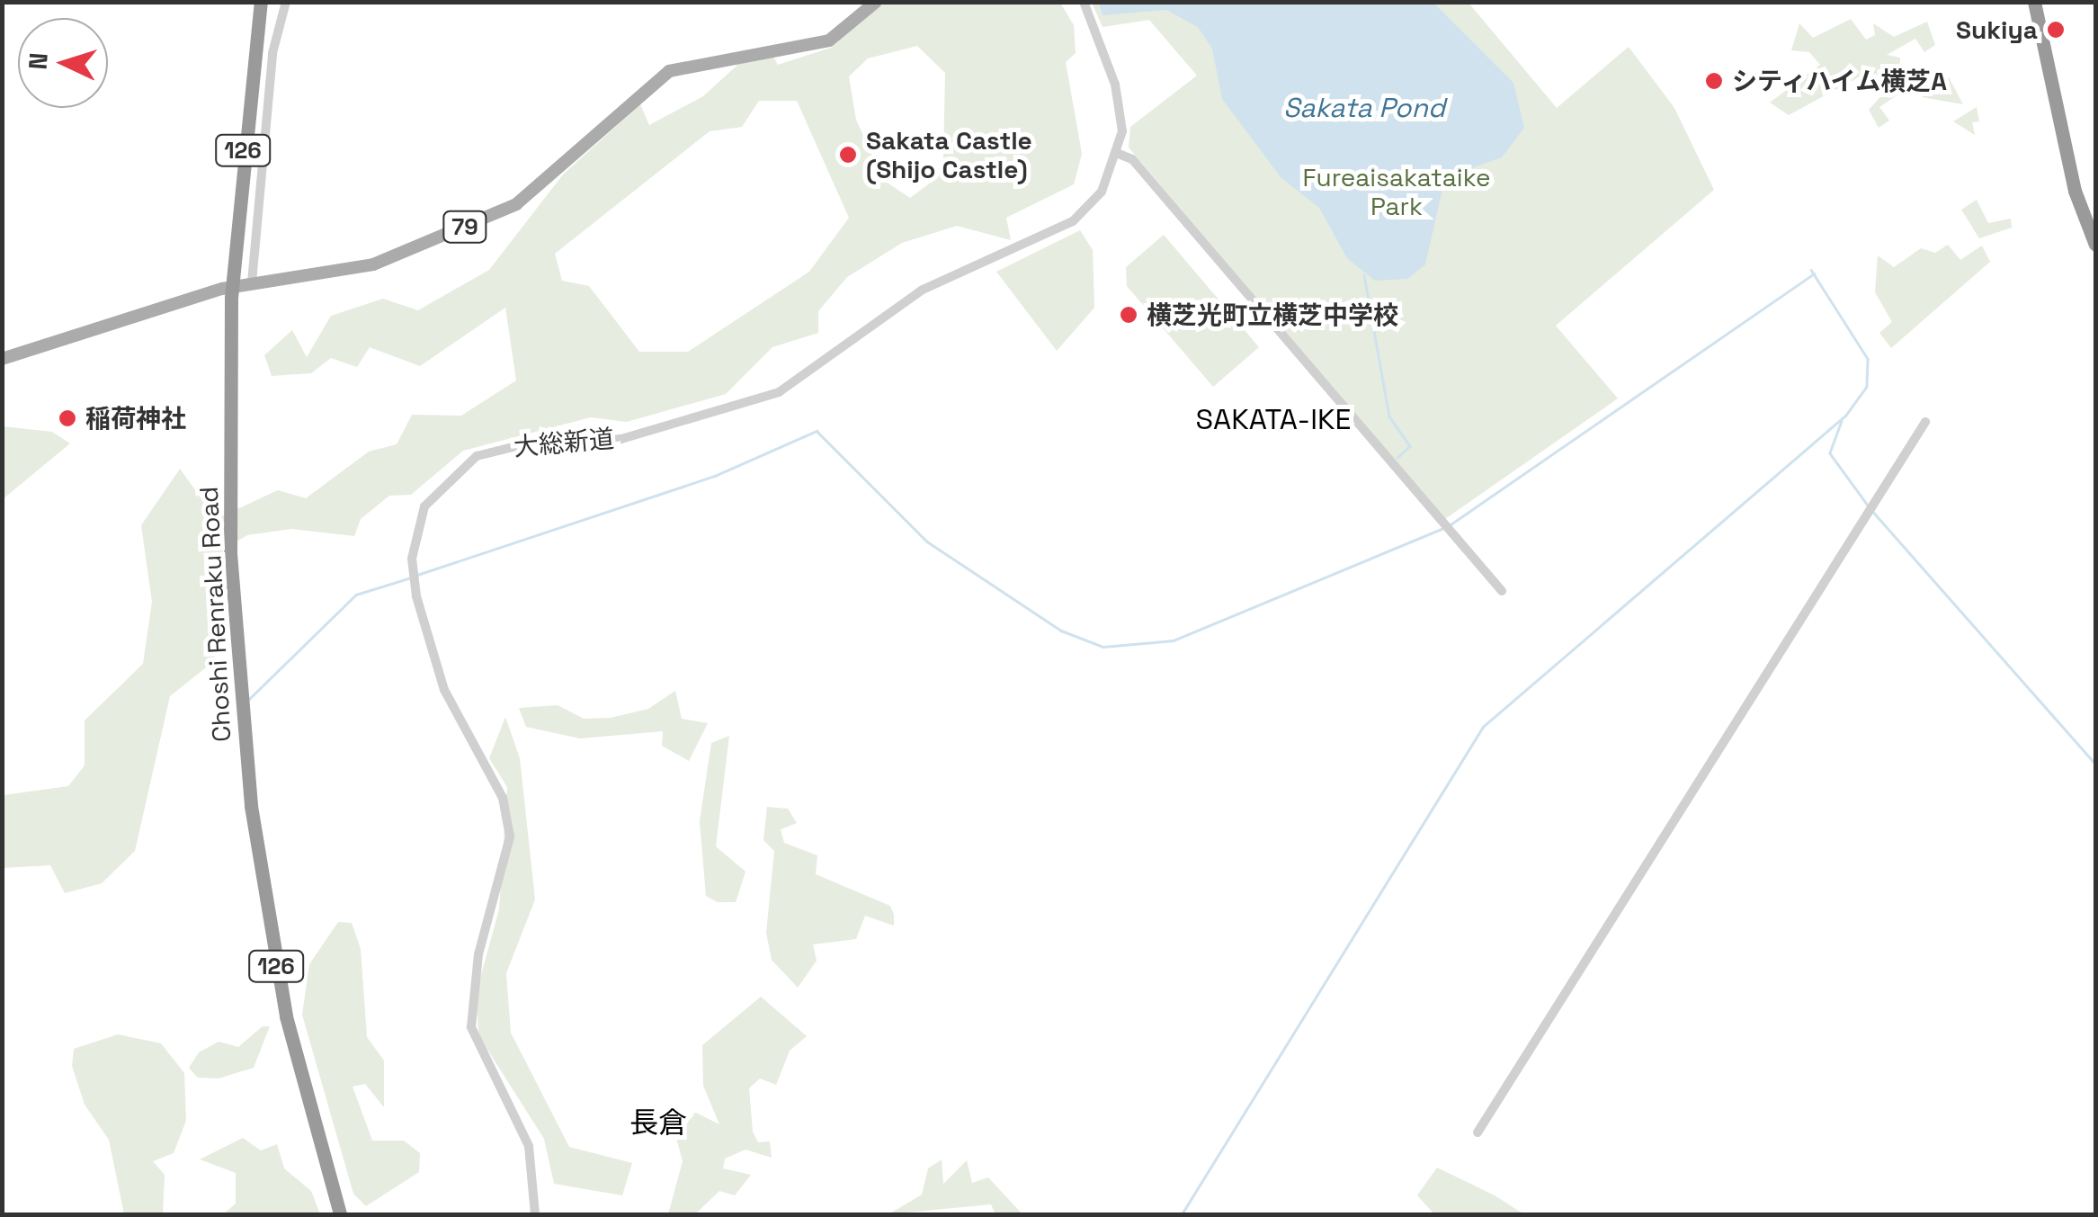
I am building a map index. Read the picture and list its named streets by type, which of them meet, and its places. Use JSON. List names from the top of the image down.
{
  "streets": {
    "highway": ["126", "Choshi Renraku Road"],
    "main road": ["79"],
    "street": ["大総新道"]
  },
  "districts": ["SAKATA-IKE", "長倉"],
  "water": ["Sakata Pond"],
  "parks": ["Fureaisakataike Park"],
  "places": [
    "Sukiya",
    "シティハイム横芝A",
    "Sakata Castle (Shijo Castle)",
    "横芝光町立横芝中学校",
    "稲荷神社"
  ],
  "north": "left"
}
